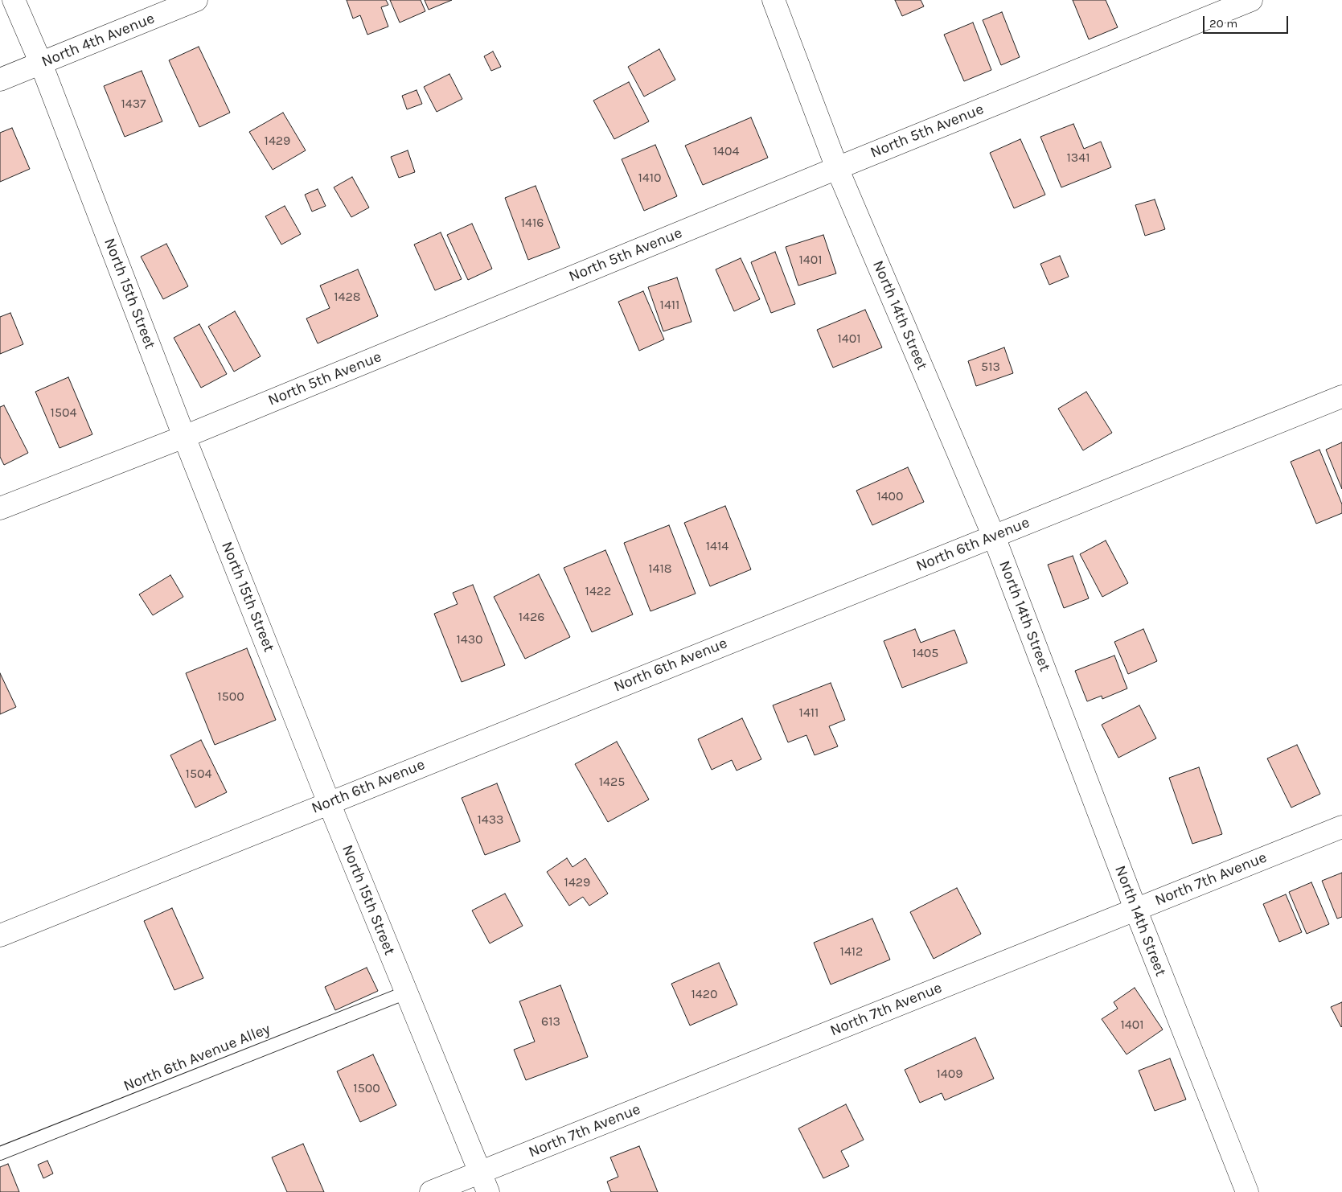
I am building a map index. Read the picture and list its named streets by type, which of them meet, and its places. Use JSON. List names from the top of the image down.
{
  "streets": {
    "street": [
      "North 4th Avenue",
      "North 5th Avenue",
      "North 15th Street",
      "North 14th Street",
      "North 6th Avenue",
      "North 7th Avenue"
    ],
    "lane": ["North 6th Avenue Alley"]
  },
  "crossings": [
    ["North 4th Avenue", "North 15th Street"],
    ["North 5th Avenue", "North 15th Street"],
    ["North 5th Avenue", "North 14th Street"],
    ["North 15th Street", "North 6th Avenue"],
    ["North 15th Street", "North 7th Avenue"],
    ["North 15th Street", "North 6th Avenue Alley"],
    ["North 14th Street", "North 6th Avenue"],
    ["North 14th Street", "North 7th Avenue"]
  ],
  "house_numbers": [
    "1437",
    "1429",
    "1404",
    "1341",
    "1410",
    "1416",
    "1401",
    "1428",
    "1411",
    "1401",
    "513",
    "1504",
    "1400",
    "1414",
    "1418",
    "1422",
    "1426",
    "1430",
    "1405",
    "1500",
    "1411",
    "1504",
    "1425",
    "1433",
    "1429",
    "1412",
    "1420",
    "613",
    "1401",
    "1409",
    "1500"
  ],
  "scale_bar": "20 m"
}
